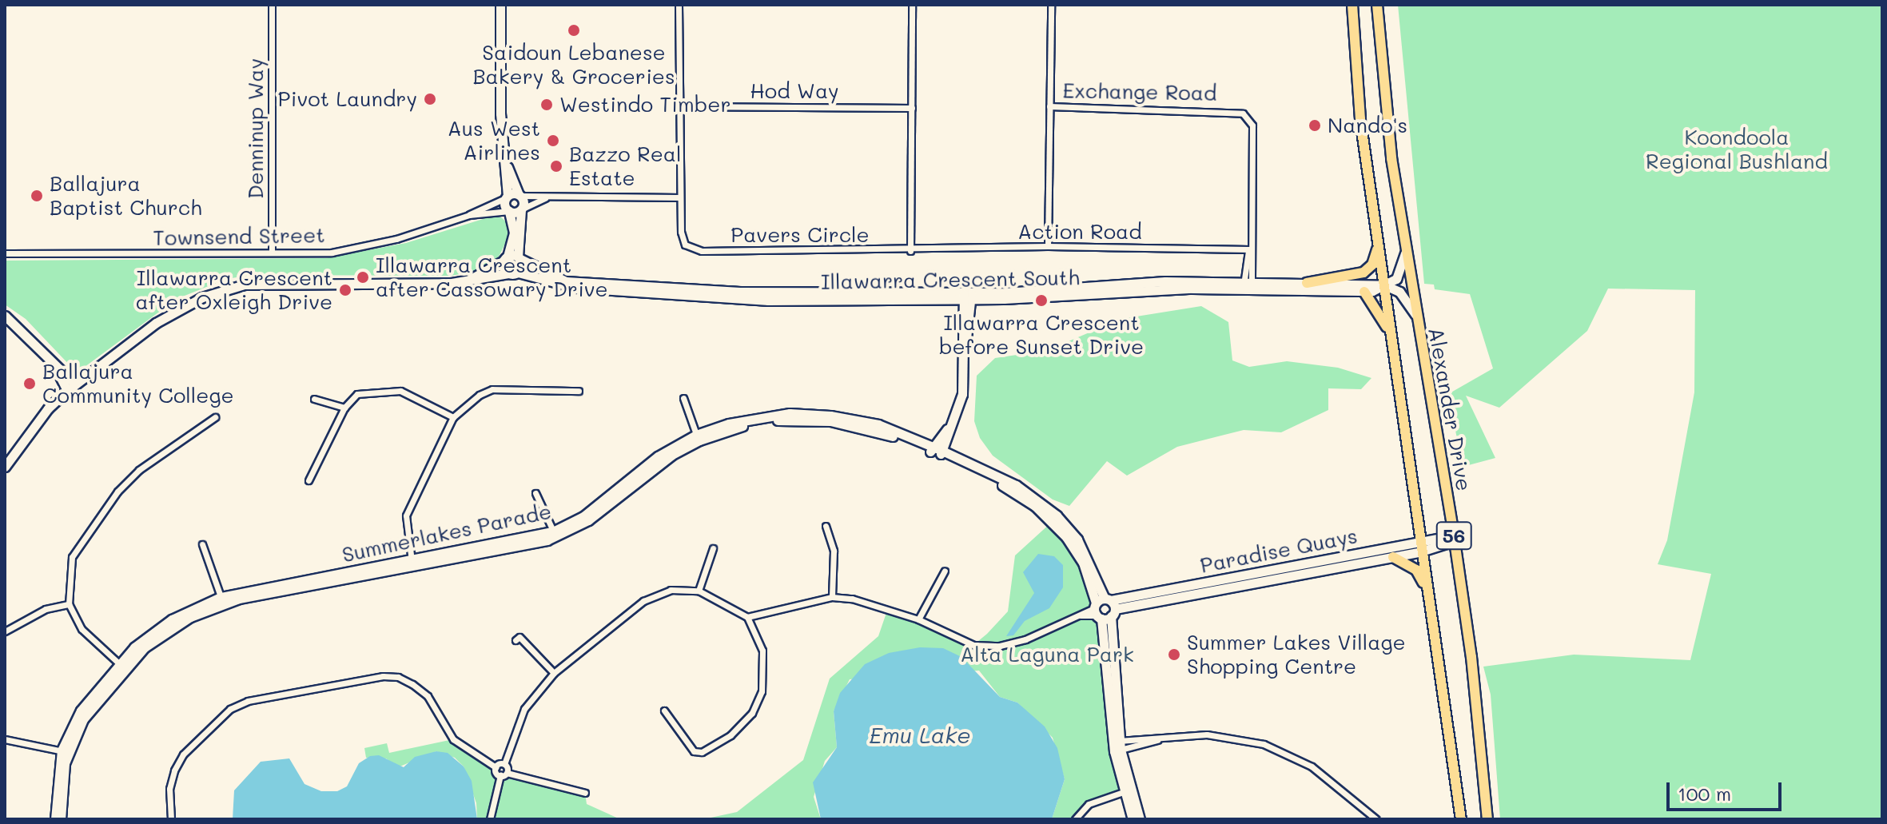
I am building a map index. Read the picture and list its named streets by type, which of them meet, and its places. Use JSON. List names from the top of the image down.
{
  "streets": {
    "main road": ["Alexander Drive", "56"],
    "street": [
      "Hod Way",
      "Exchange Road",
      "Denninup Way",
      "Action Road",
      "Pavers Circle",
      "Townsend Street",
      "Illawarra Crescent South",
      "Summerlakes Parade",
      "Paradise Quays"
    ]
  },
  "crossings": [
    ["Hod Way", "Pavers Circle"],
    ["Exchange Road", "Action Road"],
    ["Exchange Road", "Illawarra Crescent South"],
    ["Denninup Way", "Townsend Street"],
    ["Action Road", "Pavers Circle"],
    ["Illawarra Crescent South", "56"],
    ["Alexander Drive", "Paradise Quays"],
    ["Summerlakes Parade", "Paradise Quays"],
    ["56", "Paradise Quays"]
  ],
  "water": ["Emu Lake"],
  "parks": ["Koondoola Regional Bushland", "Alta Laguna Park"],
  "places": [
    "Saidoun Lebanese Bakery & Groceries",
    "Pivot Laundry",
    "Westindo Timber",
    "Nando's",
    "Aus West Airlines",
    "Bazzo Real Estate",
    "Ballajura Baptist Church",
    "Illawarra Crescent after Cassowary Drive",
    "Illawarra Crescent after Oxleigh Drive",
    "Illawarra Crescent before Sunset Drive",
    "Ballajura Community College",
    "Summer Lakes Village Shopping Centre"
  ],
  "scale_bar": "100 m"
}
